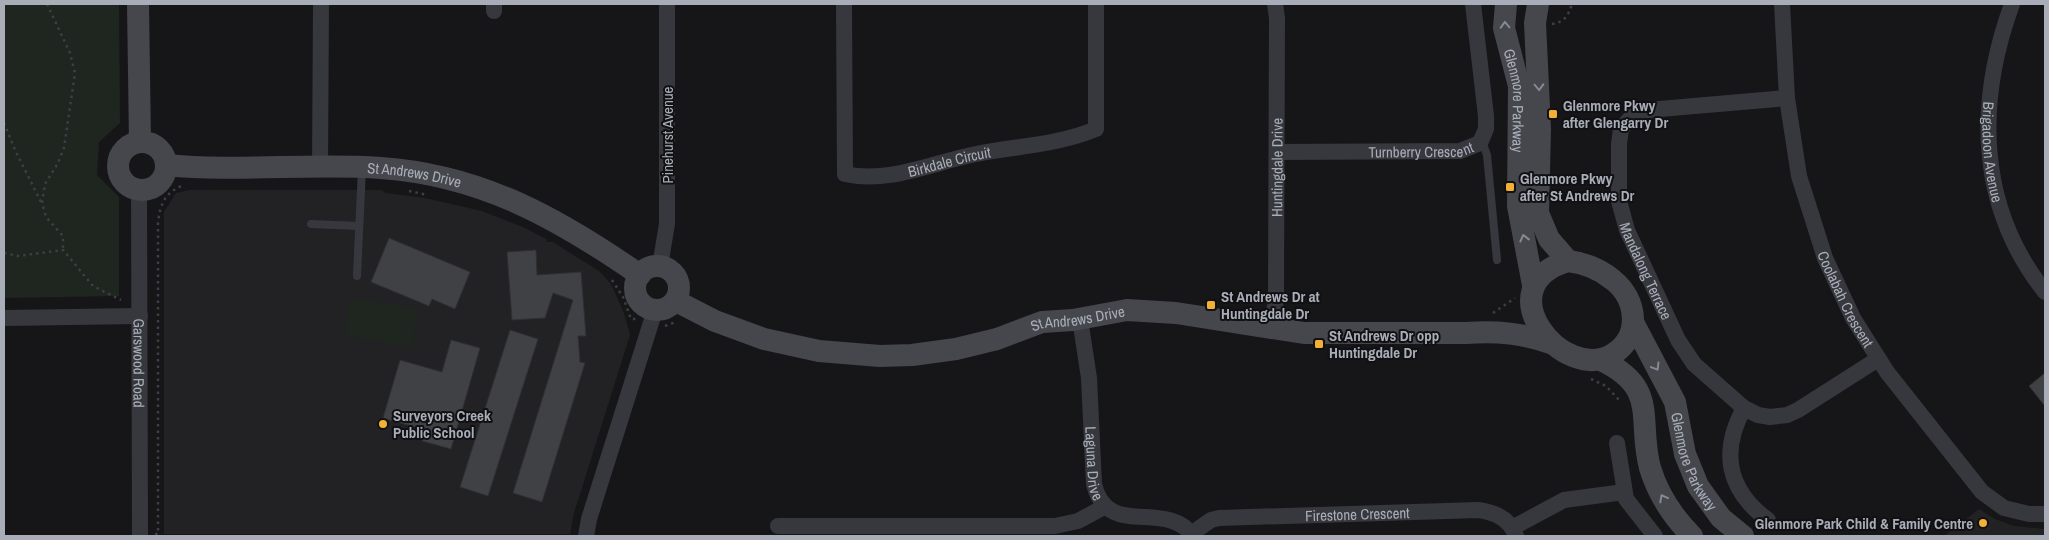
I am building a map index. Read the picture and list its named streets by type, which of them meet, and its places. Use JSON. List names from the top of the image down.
{
  "streets": {
    "street": [
      "Glenmore Parkway",
      "Pinehurst Avenue",
      "Turnberry Crescent",
      "Brigadoon Avenue",
      "Birkdale Circuit",
      "Huntingdale Drive",
      "St Andrews Drive",
      "Mandalong Terrace",
      "Coolabah Crescent",
      "Garswood Road",
      "Laguna Drive",
      "Firestone Crescent"
    ]
  },
  "crossings": [
    ["Glenmore Parkway", "St Andrews Drive"],
    ["Pinehurst Avenue", "St Andrews Drive"],
    ["Turnberry Crescent", "Huntingdale Drive"],
    ["Huntingdale Drive", "St Andrews Drive"],
    ["St Andrews Drive", "Garswood Road"],
    ["St Andrews Drive", "Laguna Drive"],
    ["Mandalong Terrace", "Coolabah Crescent"],
    ["Laguna Drive", "Firestone Crescent"]
  ],
  "places": {
    "transit": [
      "Glenmore Pkwy after Glengarry Dr",
      "Glenmore Pkwy after St Andrews Dr",
      "St Andrews Dr at Huntingdale Dr",
      "St Andrews Dr opp Huntingdale Dr"
    ],
    "other": ["Surveyors Creek Public School", "Glenmore Park Child & Family Centre"]
  }
}
